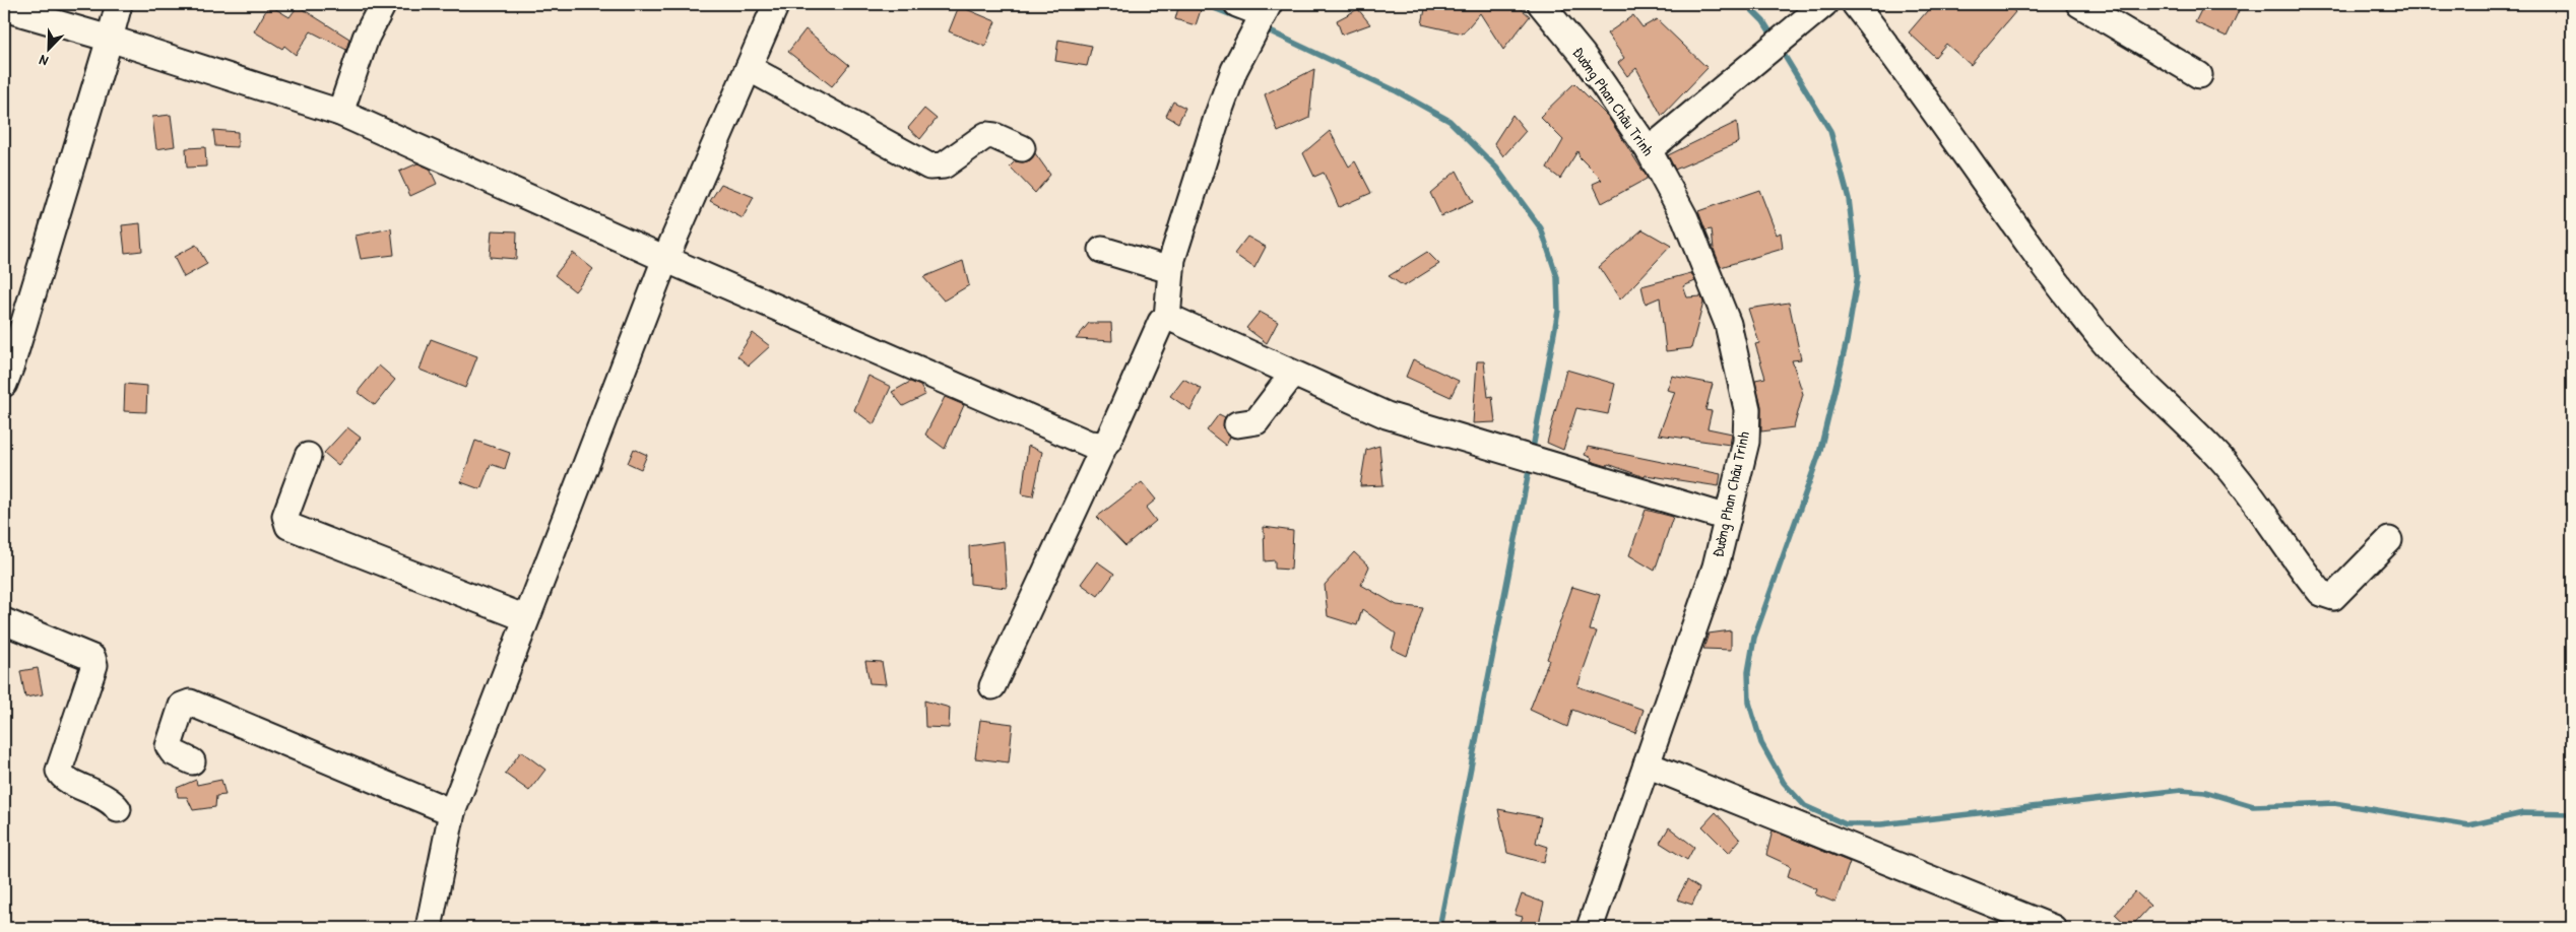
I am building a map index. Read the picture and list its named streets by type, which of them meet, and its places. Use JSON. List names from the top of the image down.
{
  "streets": {
    "street": ["Đường Phan Châu Trinh"]
  },
  "north": "bottom left"
}
